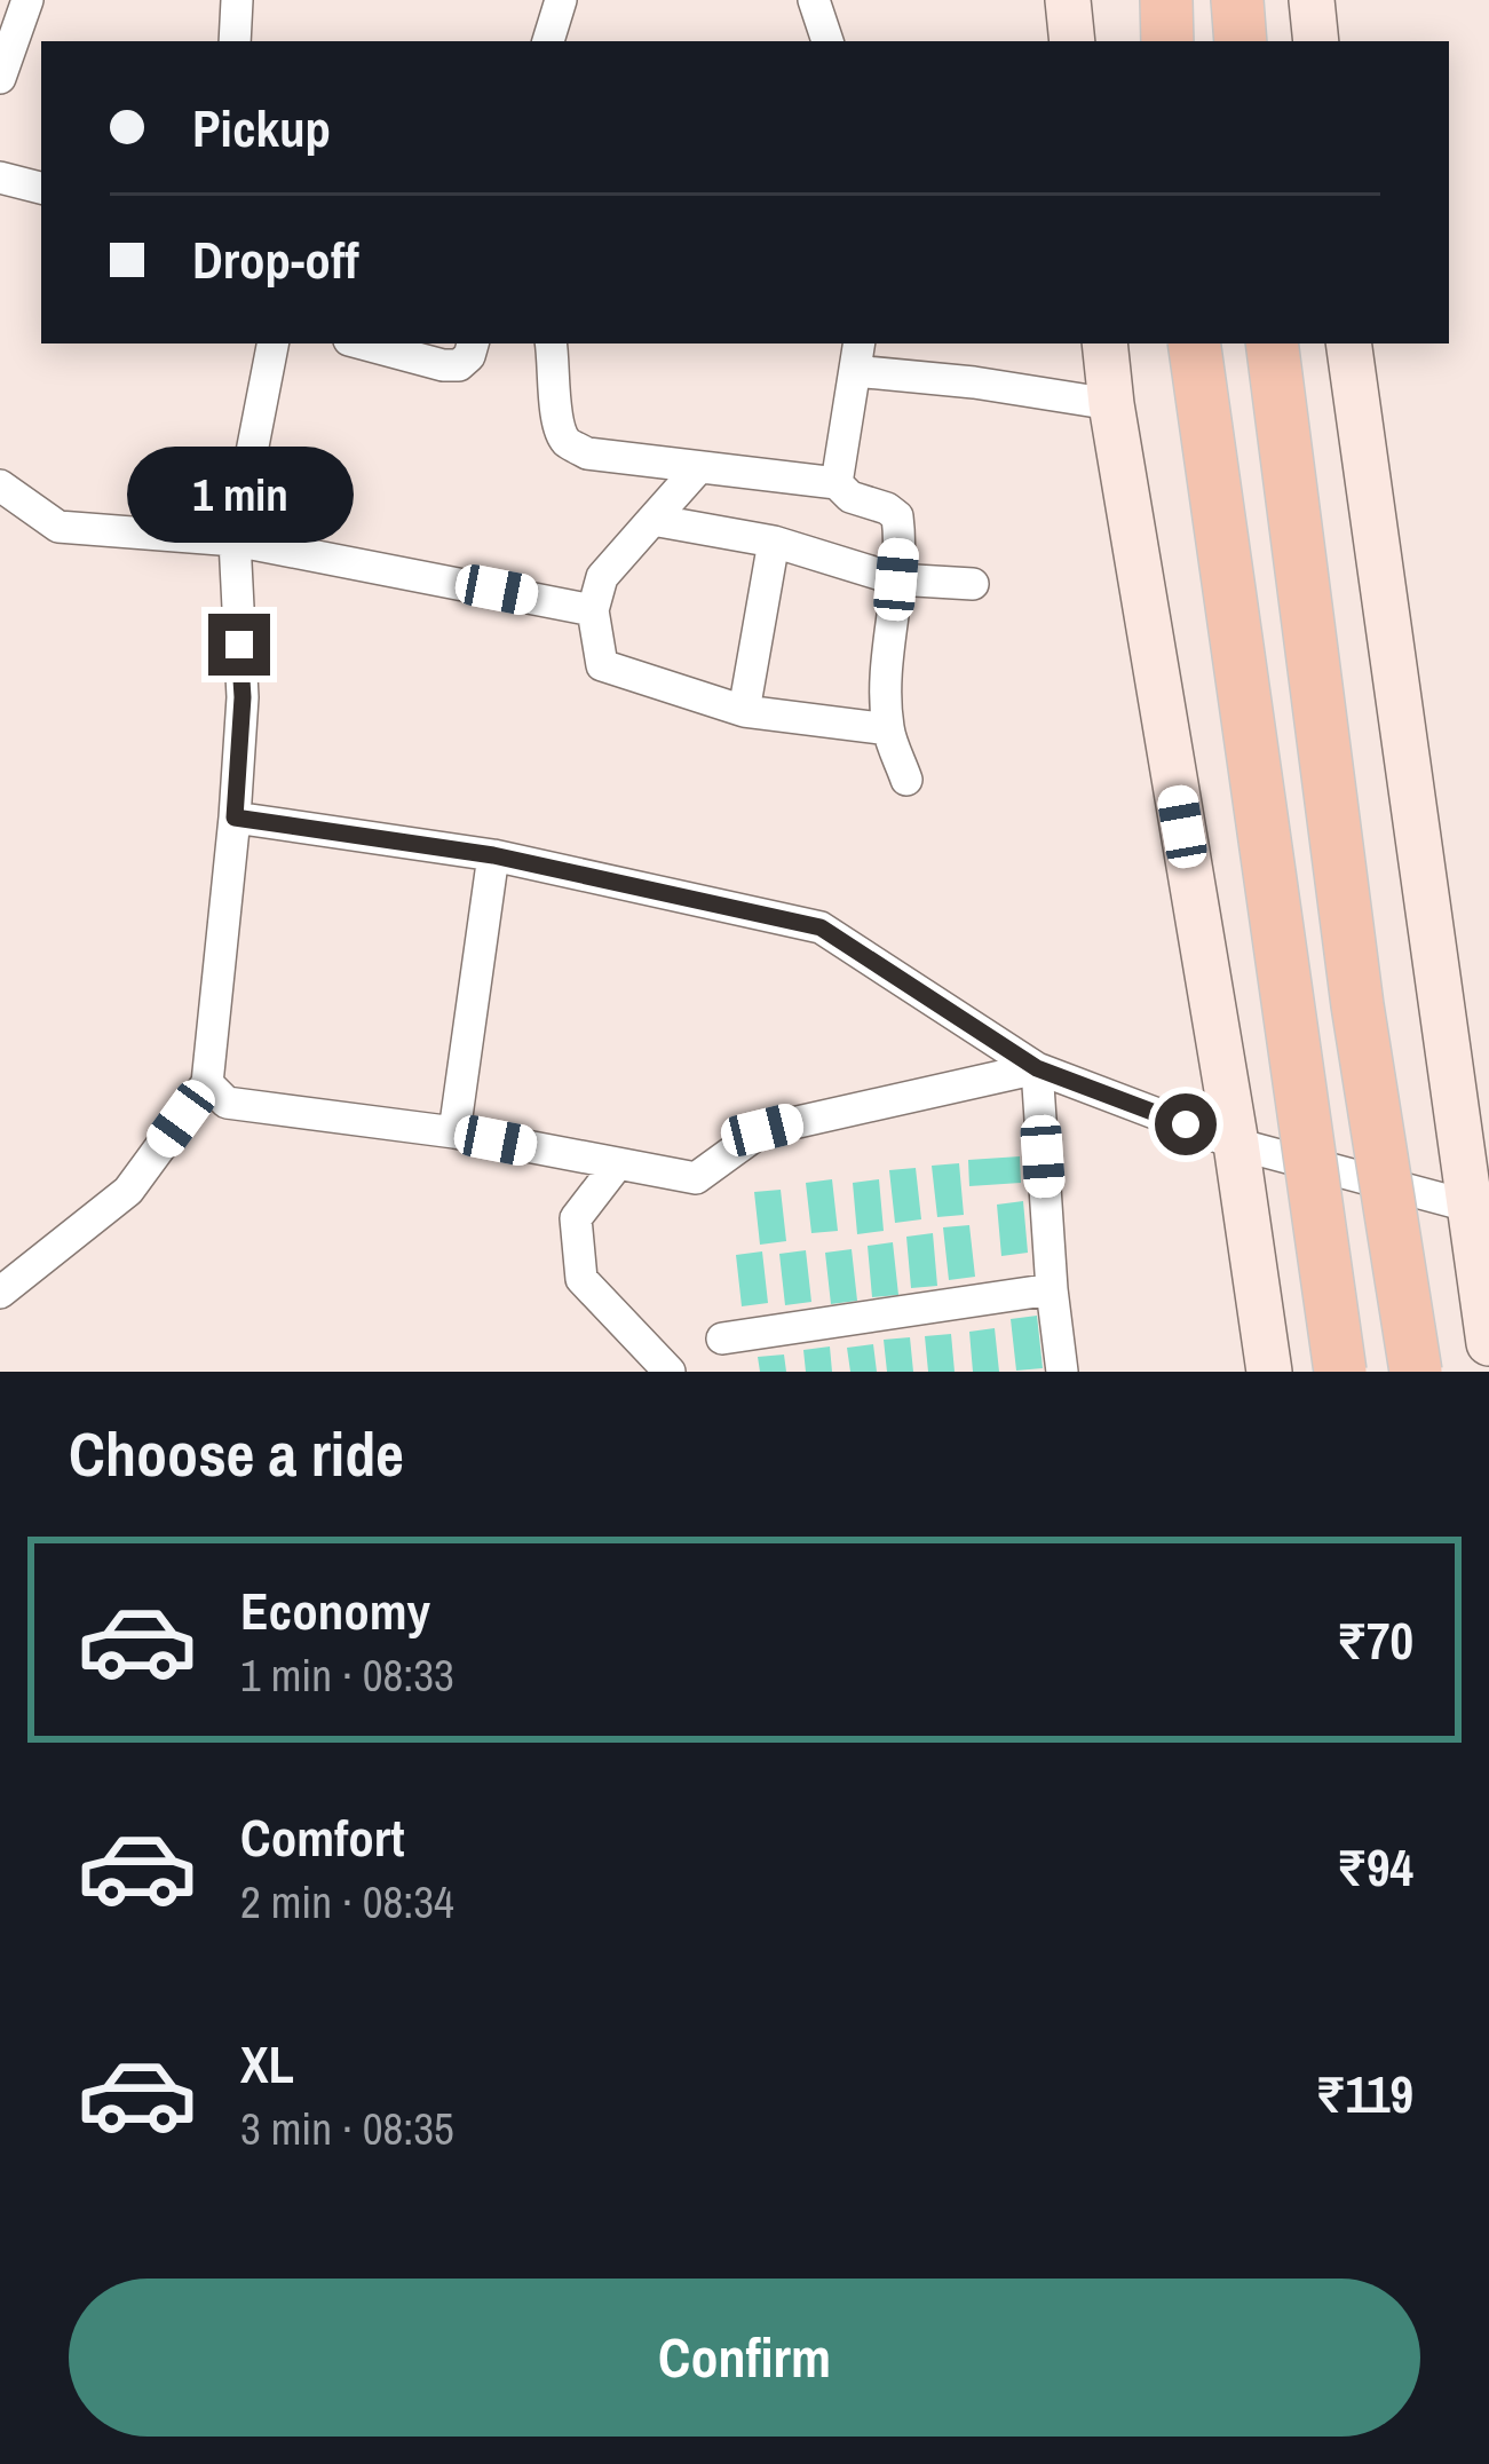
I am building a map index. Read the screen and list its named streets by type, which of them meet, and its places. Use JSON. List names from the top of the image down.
{
  "page": {
    "banner": ["Pickup", "Drop-off"],
    "bubble": "1 min",
    "heading": "Choose a ride",
    "list": [
      {
        "name": "Economy",
        "note": "1 min · 08:33",
        "value": "₹70"
      },
      {
        "name": "Comfort",
        "note": "2 min · 08:34",
        "value": "₹94"
      },
      {
        "name": "XL",
        "note": "3 min · 08:35",
        "value": "₹119"
      }
    ],
    "buttons": "Confirm"
  }
}
